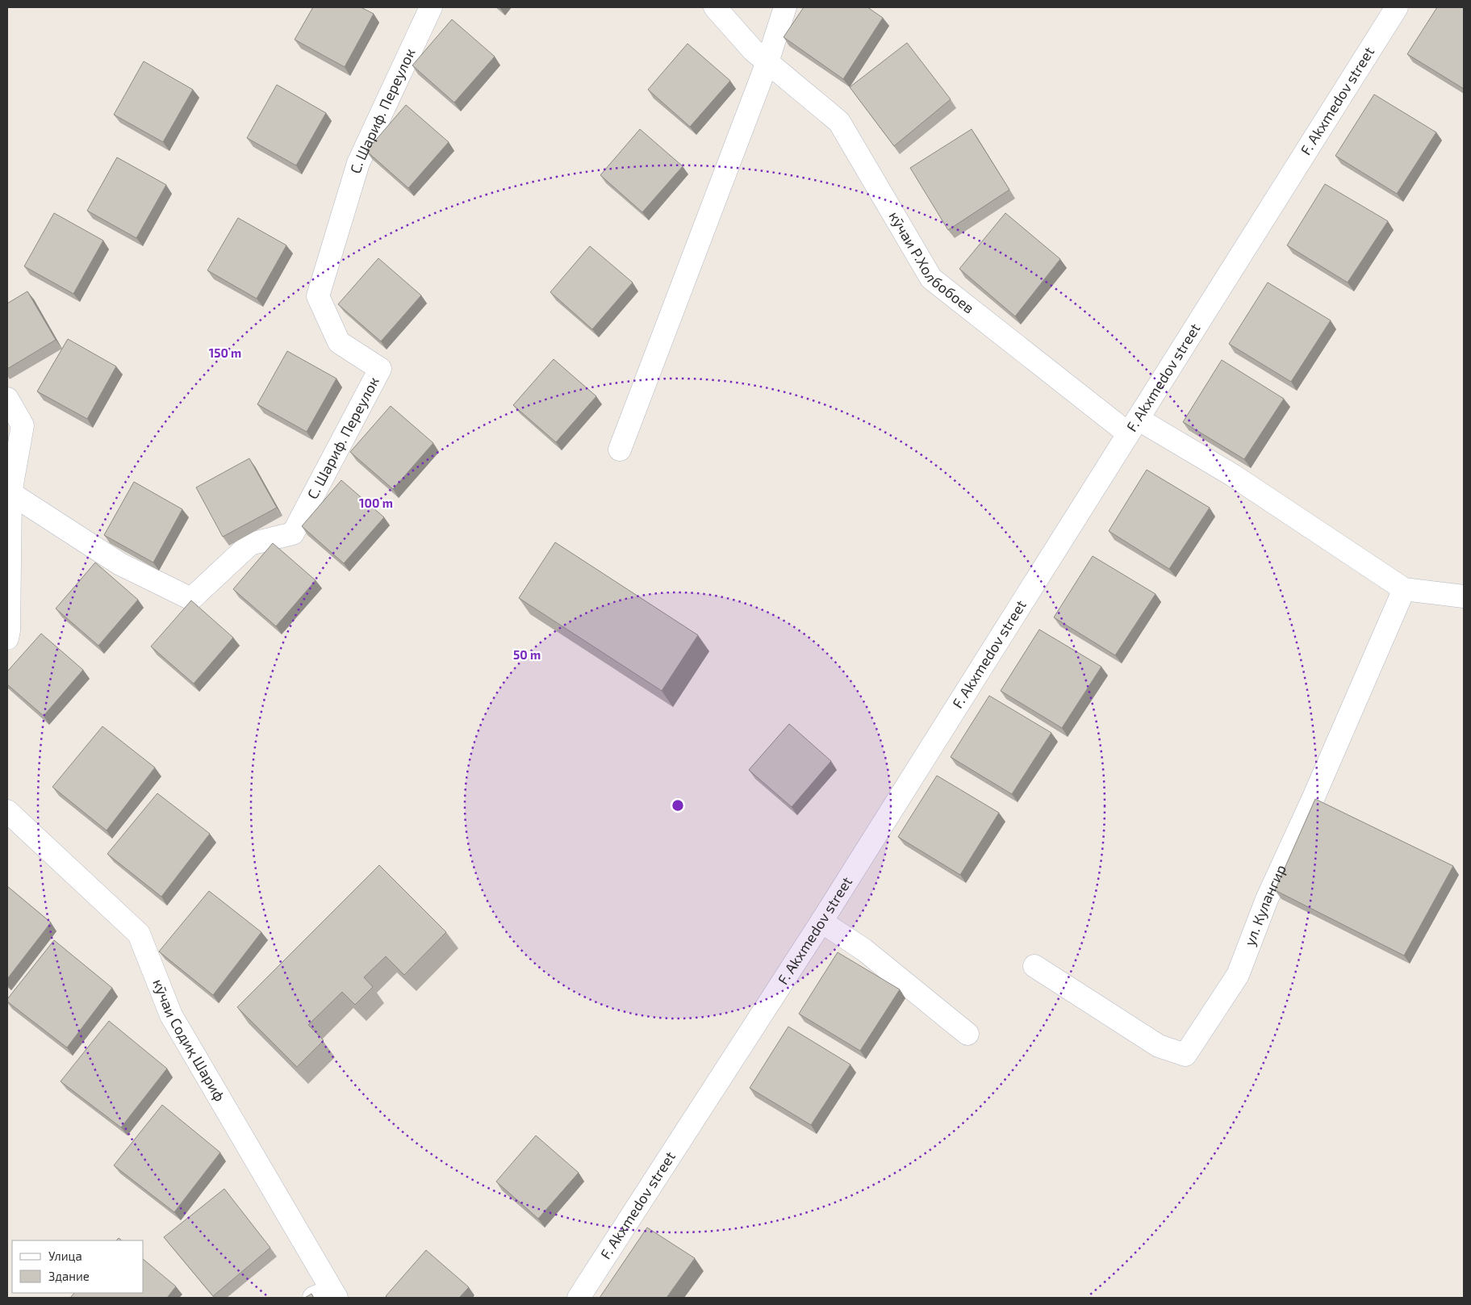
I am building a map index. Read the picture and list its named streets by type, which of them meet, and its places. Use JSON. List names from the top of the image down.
{
  "streets": {
    "street": [
      "F. Akxmedov street",
      "С. Шариф. Переулок",
      "кӯчаи Р.Холбобоев",
      "ул. Кулангир",
      "кӯчаи Содиқ Шариф"
    ]
  },
  "crossings": [
    ["F. Akxmedov street", "кӯчаи Р.Холбобоев"],
    ["кӯчаи Р.Холбобоев", "ул. Кулангир"]
  ],
  "legend": ["Улица", "Здание"],
  "rings": ["150 m", "100 m", "50 m"]
}
